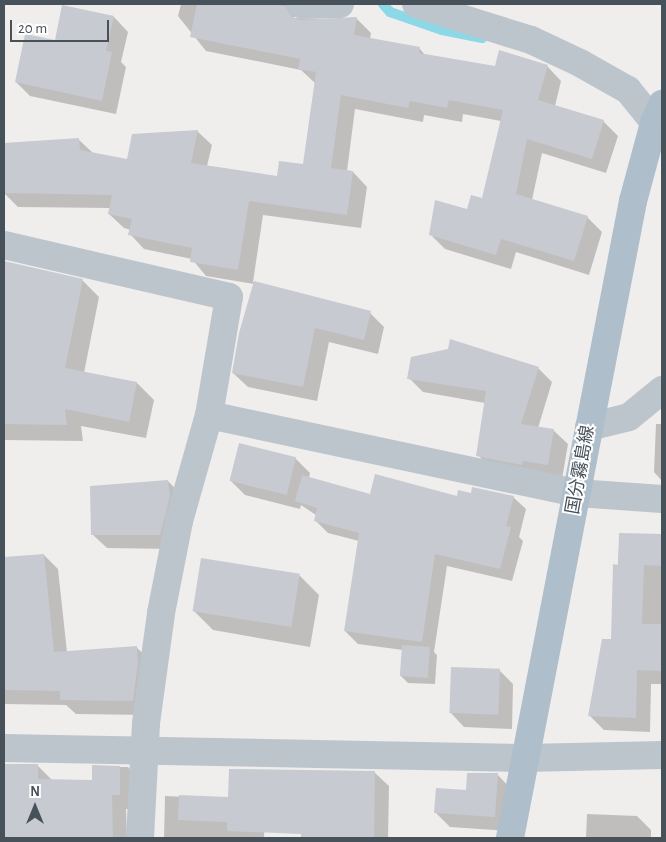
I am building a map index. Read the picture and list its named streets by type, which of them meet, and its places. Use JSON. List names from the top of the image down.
{
  "streets": {
    "main road": ["国分霧島線"]
  },
  "scale_bar": "20 m",
  "north": "top"
}
